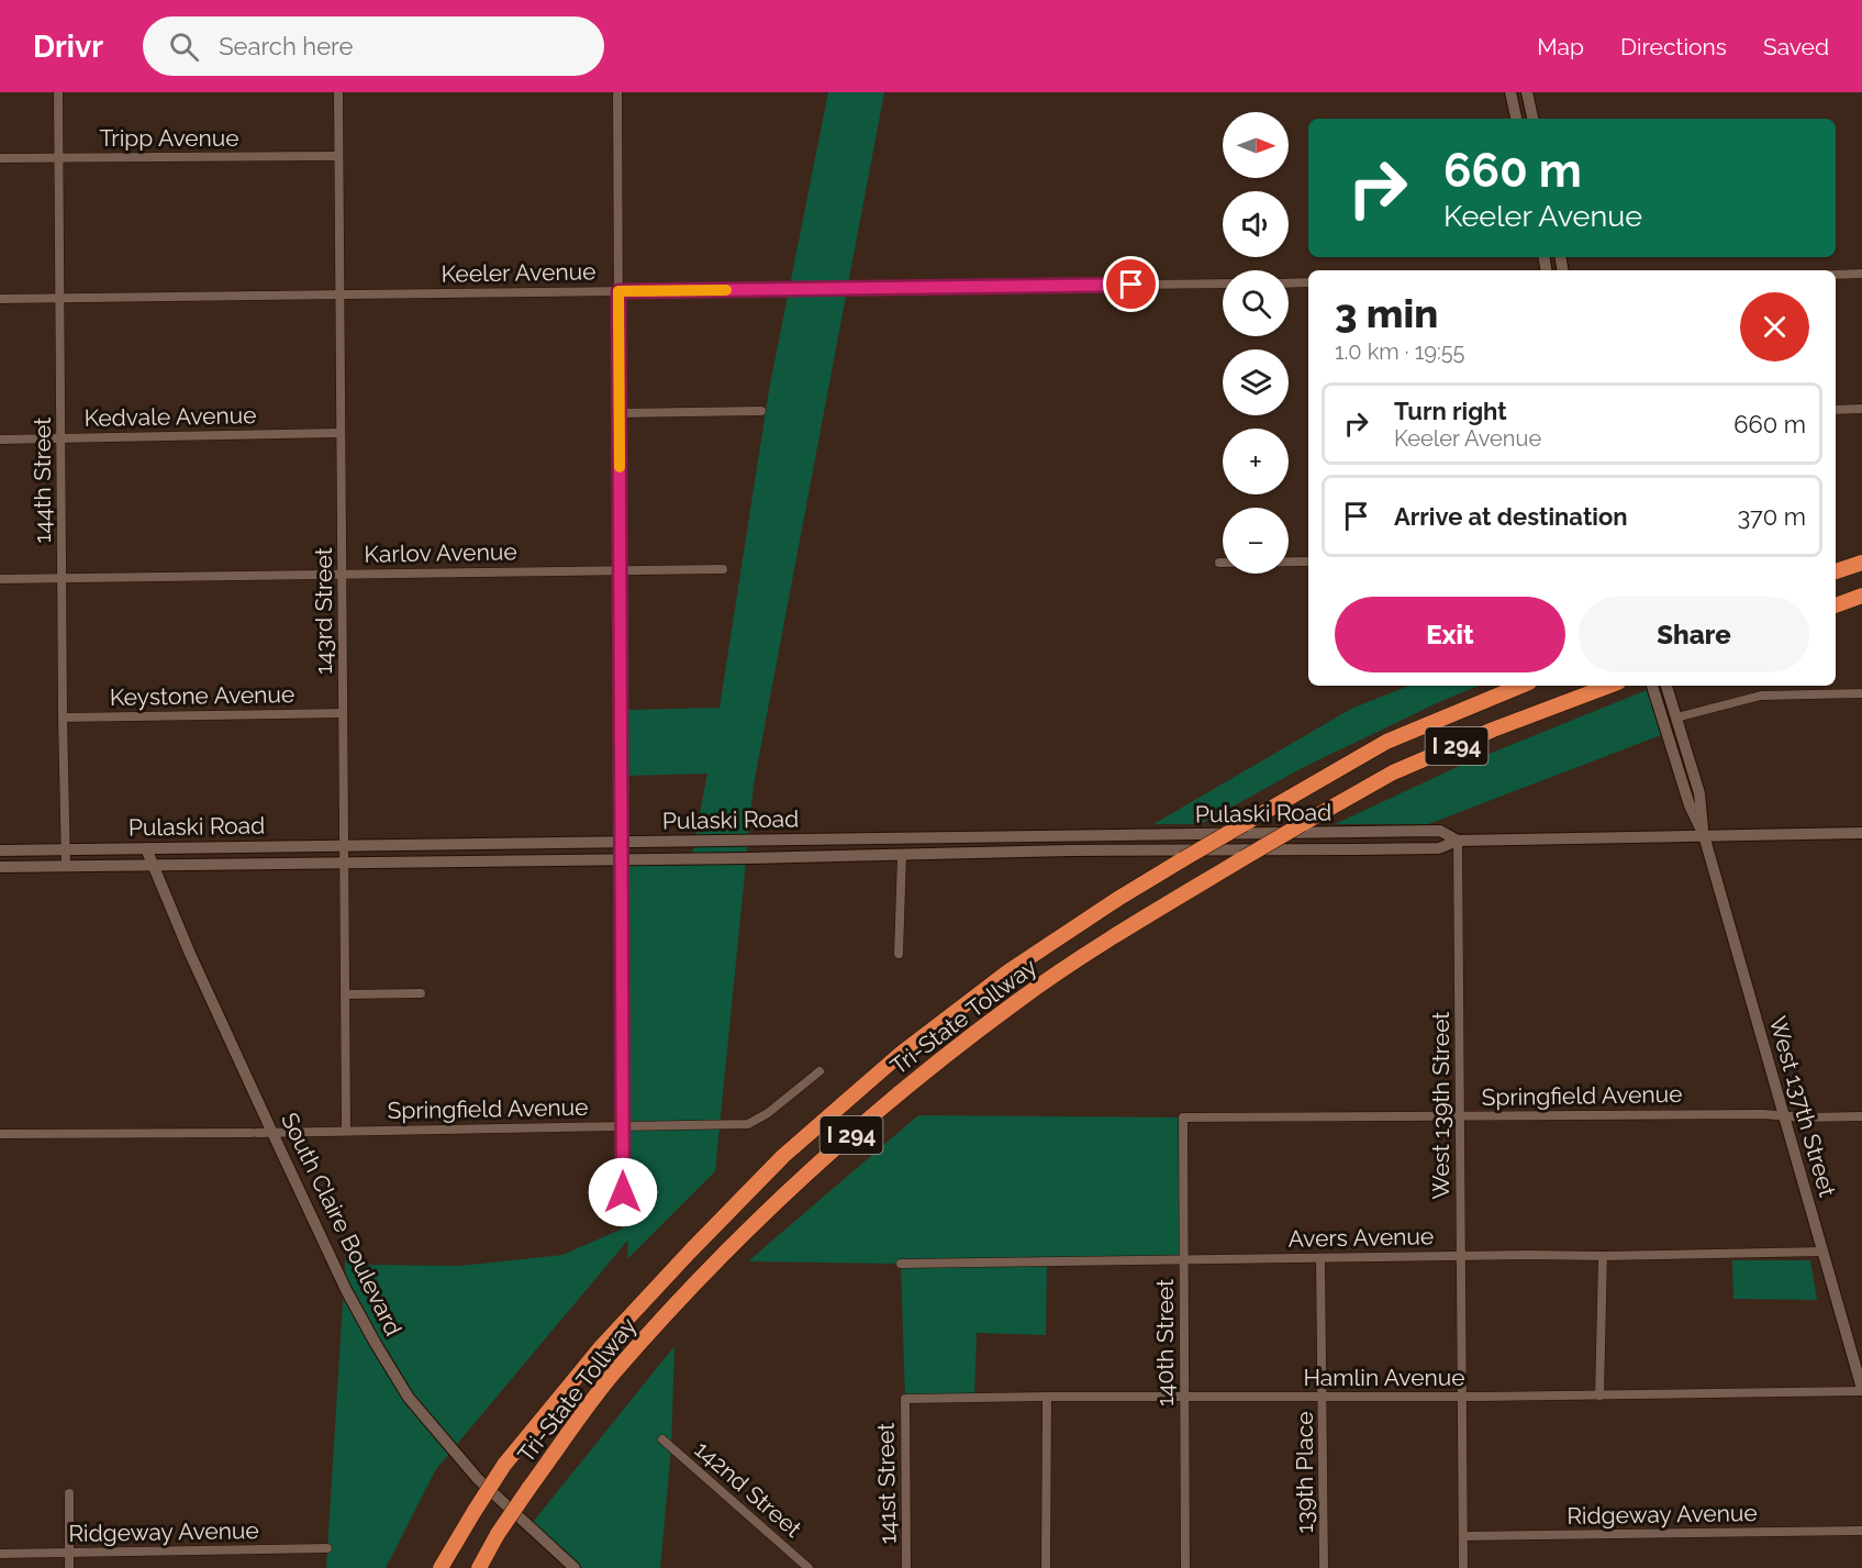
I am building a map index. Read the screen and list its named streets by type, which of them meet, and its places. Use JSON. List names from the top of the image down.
{
  "streets": {
    "highway": ["I 294", "Tri-State Tollway"],
    "main road": ["Pulaski Road", "West 137th Street", "South Claire Boulevard"],
    "street": [
      "Tripp Avenue",
      "Keeler Avenue",
      "Kedvale Avenue",
      "144th Street",
      "Karlov Avenue",
      "143rd Street",
      "Keystone Avenue",
      "Springfield Avenue",
      "West 139th Street",
      "Avers Avenue",
      "140th Street",
      "Hamlin Avenue",
      "139th Place",
      "141st Street",
      "142nd Street",
      "Ridgeway Avenue"
    ]
  },
  "crossings": [
    ["Tripp Avenue", "144th Street"],
    ["Tripp Avenue", "143rd Street"],
    ["Keeler Avenue", "144th Street"],
    ["Keeler Avenue", "143rd Street"],
    ["Kedvale Avenue", "144th Street"],
    ["Kedvale Avenue", "143rd Street"],
    ["144th Street", "Karlov Avenue"],
    ["144th Street", "Keystone Avenue"],
    ["144th Street", "Pulaski Road"],
    ["Karlov Avenue", "143rd Street"],
    ["143rd Street", "Keystone Avenue"],
    ["143rd Street", "Pulaski Road"],
    ["143rd Street", "Springfield Avenue"],
    ["Pulaski Road", "West 139th Street"],
    ["Pulaski Road", "West 137th Street"],
    ["Pulaski Road", "South Claire Boulevard"],
    ["Springfield Avenue", "West 139th Street"],
    ["Springfield Avenue", "West 137th Street"],
    ["Springfield Avenue", "South Claire Boulevard"],
    ["Springfield Avenue", "140th Street"],
    ["West 139th Street", "Avers Avenue"],
    ["West 139th Street", "Hamlin Avenue"],
    ["West 139th Street", "Ridgeway Avenue"],
    ["West 137th Street", "Avers Avenue"],
    ["West 137th Street", "Hamlin Avenue"],
    ["Avers Avenue", "140th Street"],
    ["Avers Avenue", "139th Place"],
    ["140th Street", "Hamlin Avenue"],
    ["Hamlin Avenue", "139th Place"],
    ["Hamlin Avenue", "141st Street"]
  ],
  "north": "right",
  "page": {
    "header": "Drivr",
    "search": "Search here",
    "nav": ["Map", "Directions", "Saved"],
    "map_buttons": ["+", "−"],
    "turn": ["660 m", "Keeler Avenue"],
    "heading": ["3 min", "1.0 km · 19:55"],
    "list": [
      {
        "name": "Turn right",
        "note": "Keeler Avenue",
        "value": "660 m"
      },
      {
        "name": "Arrive at destination",
        "value": "370 m"
      }
    ],
    "buttons": ["Exit", "Share"]
  }
}
